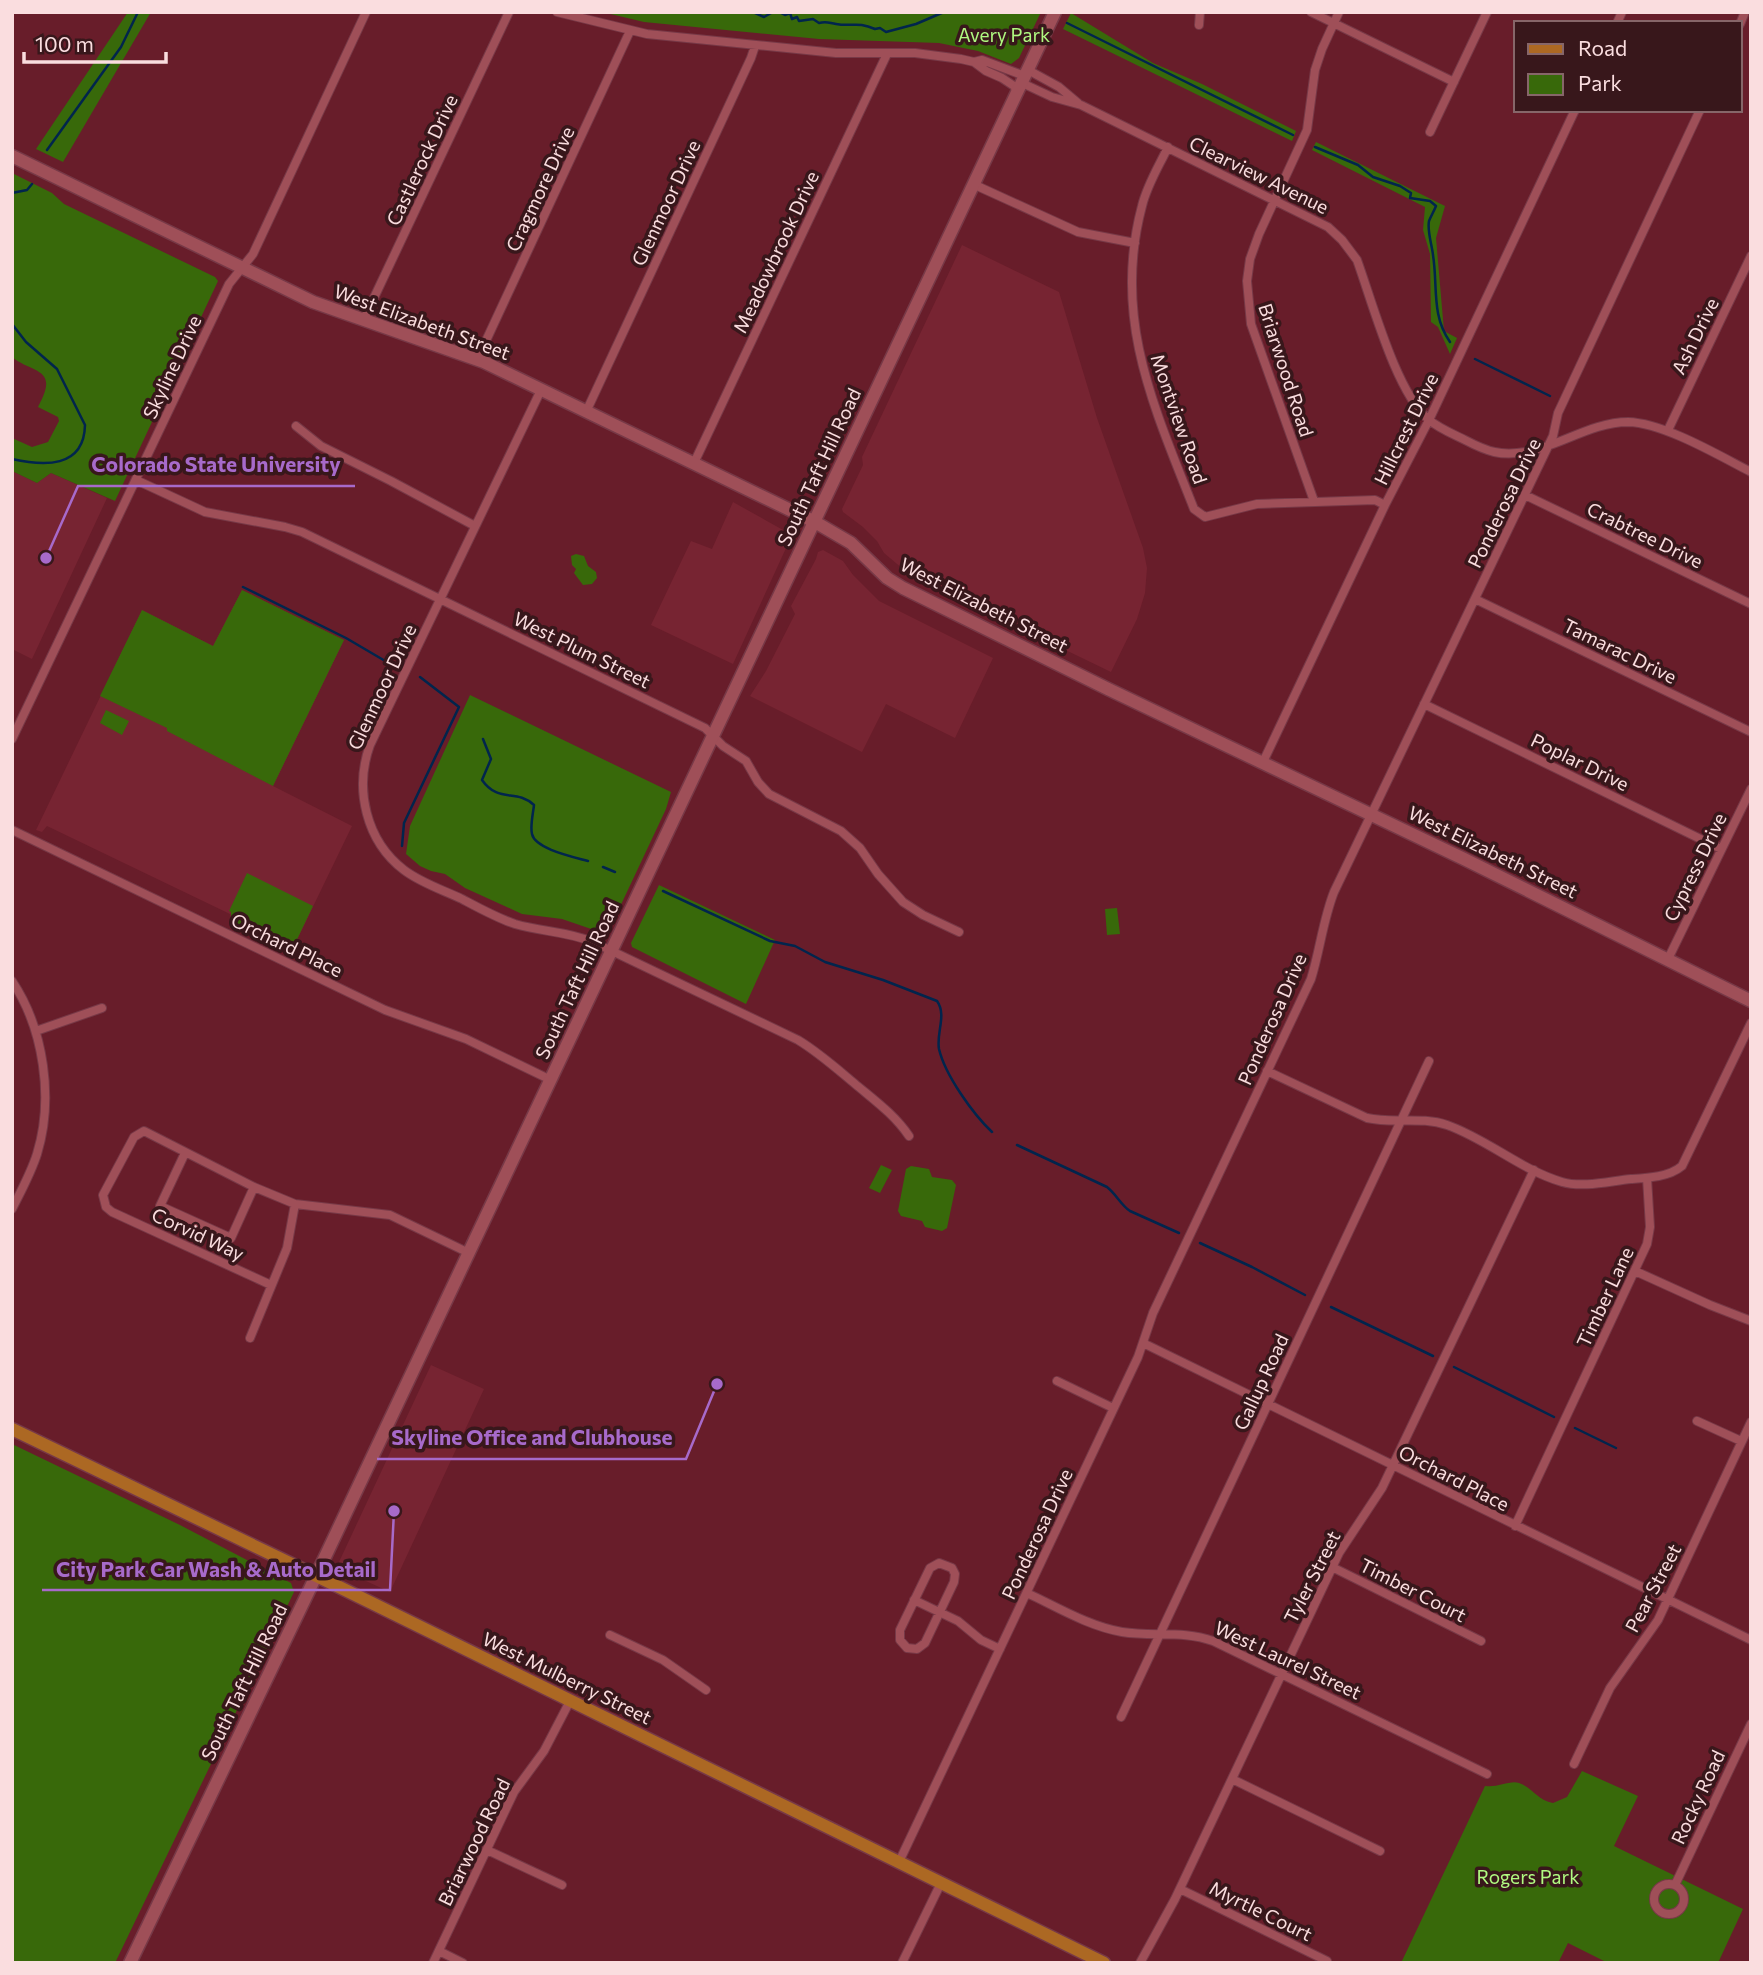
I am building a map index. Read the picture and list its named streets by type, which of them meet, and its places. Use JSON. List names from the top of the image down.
{
  "streets": {
    "main road": ["West Elizabeth Street", "South Taft Hill Road", "West Mulberry Street"],
    "street": [
      "Castlerock Drive",
      "Clearview Avenue",
      "Cragmore Drive",
      "Glenmoor Drive",
      "Meadowbrook Drive",
      "Ash Drive",
      "Skyline Drive",
      "Briarwood Road",
      "Montview Road",
      "Hillcrest Drive",
      "Ponderosa Drive",
      "Crabtree Drive",
      "West Plum Street",
      "Tamarac Drive",
      "Poplar Drive",
      "Cypress Drive",
      "Orchard Place",
      "Corvid Way",
      "Timber Lane",
      "Gallup Road",
      "Tyler Street",
      "Pear Street",
      "Timber Court",
      "West Laurel Street",
      "Rocky Road",
      "Myrtle Court"
    ]
  },
  "crossings": [
    ["Castlerock Drive", "West Elizabeth Street"],
    ["Clearview Avenue", "Cragmore Drive"],
    ["Clearview Avenue", "Glenmoor Drive"],
    ["Clearview Avenue", "Meadowbrook Drive"],
    ["Clearview Avenue", "Ash Drive"],
    ["Clearview Avenue", "Briarwood Road"],
    ["Clearview Avenue", "Montview Road"],
    ["Clearview Avenue", "Hillcrest Drive"],
    ["Clearview Avenue", "South Taft Hill Road"],
    ["Clearview Avenue", "Ponderosa Drive"],
    ["Cragmore Drive", "West Elizabeth Street"],
    ["Glenmoor Drive", "West Elizabeth Street"],
    ["Glenmoor Drive", "South Taft Hill Road"],
    ["Glenmoor Drive", "West Plum Street"],
    ["Meadowbrook Drive", "West Elizabeth Street"],
    ["West Elizabeth Street", "Skyline Drive"],
    ["West Elizabeth Street", "Hillcrest Drive"],
    ["West Elizabeth Street", "South Taft Hill Road"],
    ["West Elizabeth Street", "Ponderosa Drive"],
    ["West Elizabeth Street", "Cypress Drive"],
    ["Skyline Drive", "West Plum Street"],
    ["Briarwood Road", "Montview Road"],
    ["Briarwood Road", "West Mulberry Street"],
    ["Montview Road", "Hillcrest Drive"],
    ["South Taft Hill Road", "West Plum Street"],
    ["South Taft Hill Road", "Orchard Place"],
    ["South Taft Hill Road", "West Mulberry Street"],
    ["Ponderosa Drive", "Crabtree Drive"],
    ["Ponderosa Drive", "Tamarac Drive"],
    ["Ponderosa Drive", "Poplar Drive"],
    ["Ponderosa Drive", "Orchard Place"],
    ["Ponderosa Drive", "West Laurel Street"],
    ["Ponderosa Drive", "West Mulberry Street"],
    ["Poplar Drive", "Cypress Drive"],
    ["Orchard Place", "Timber Lane"],
    ["Orchard Place", "Gallup Road"],
    ["Orchard Place", "Tyler Street"],
    ["Orchard Place", "Pear Street"],
    ["Gallup Road", "West Laurel Street"],
    ["Tyler Street", "Timber Court"],
    ["Tyler Street", "West Laurel Street"],
    ["Tyler Street", "Myrtle Court"]
  ],
  "parks": ["Avery Park", "Rogers Park"],
  "places": ["Colorado State University", "Skyline Office and Clubhouse", "City Park Car Wash & Auto Detail"],
  "legend": ["Road", "Park"],
  "scale_bar": "100 m"
}
